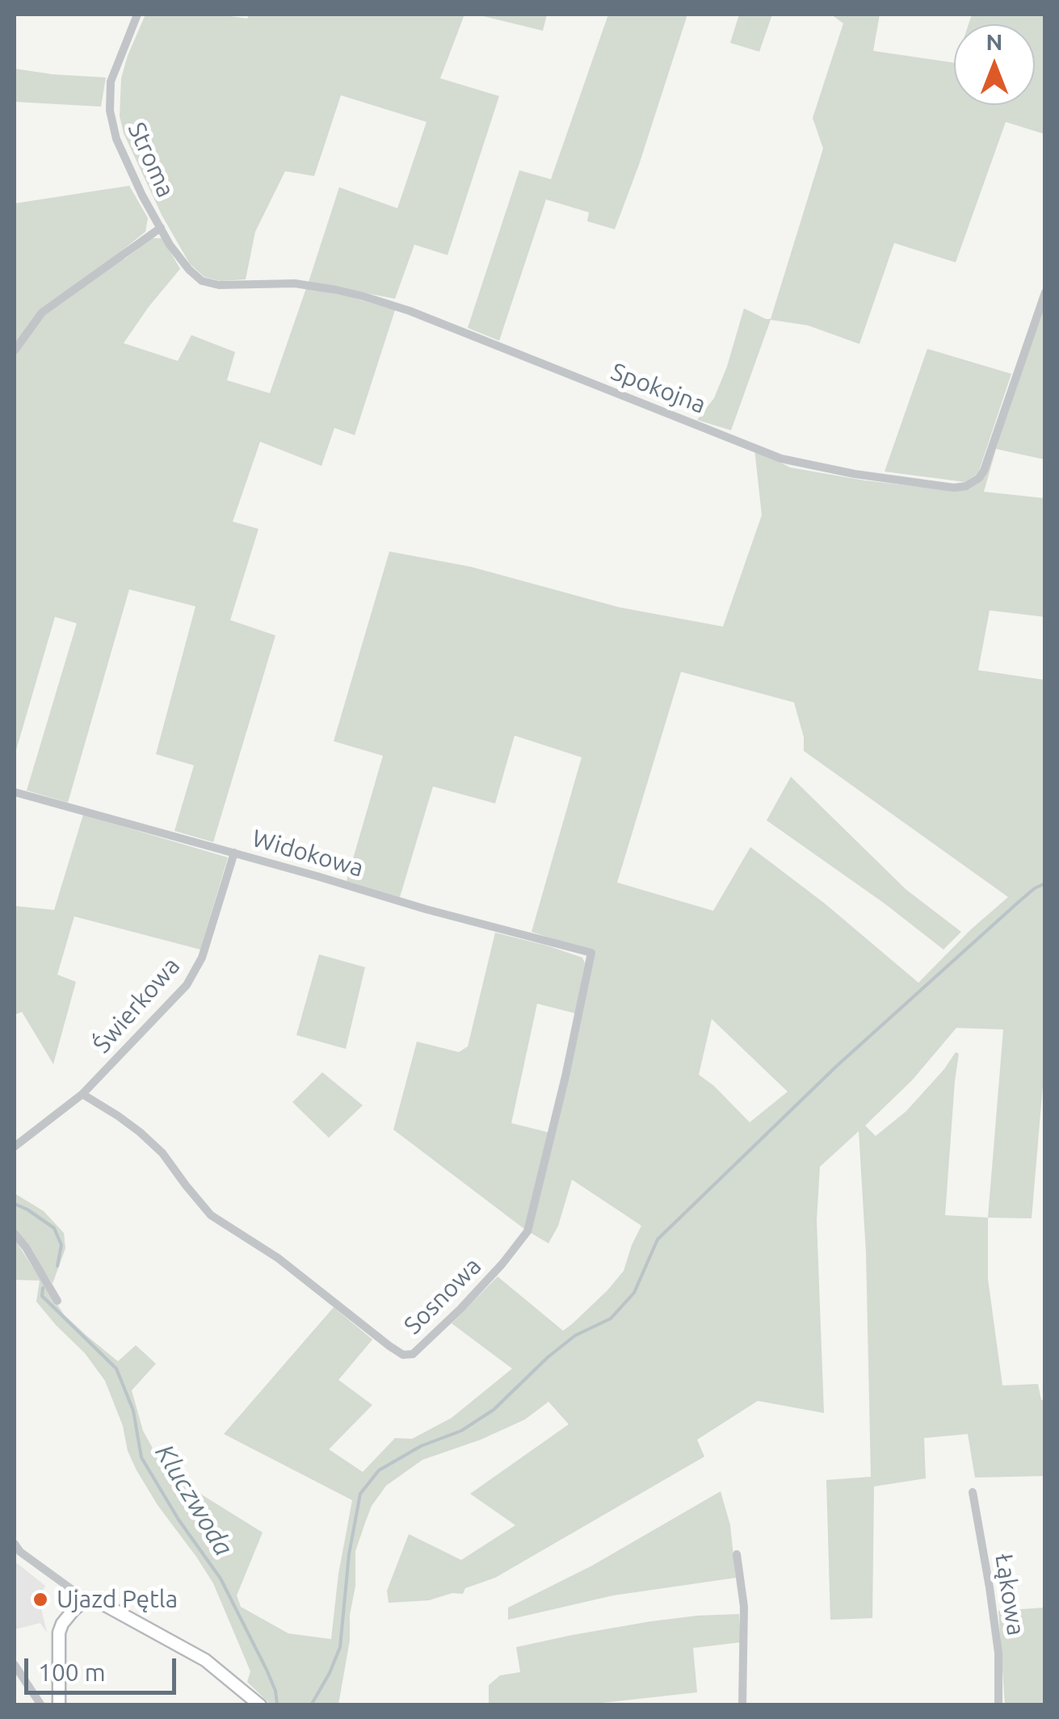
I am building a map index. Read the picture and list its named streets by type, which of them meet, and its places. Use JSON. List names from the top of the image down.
{
  "streets": {
    "street": [
      "Stroma",
      "Spokojna",
      "Widokowa",
      "Świerkowa",
      "Sosnowa",
      "Łąkowa"
    ]
  },
  "crossings": [
    ["Stroma", "Spokojna"],
    ["Widokowa", "Świerkowa"],
    ["Widokowa", "Sosnowa"],
    ["Świerkowa", "Sosnowa"]
  ],
  "water": ["Kluczwoda"],
  "places": ["Ujazd Pętla"],
  "scale_bar": "100 m",
  "north": "top"
}
